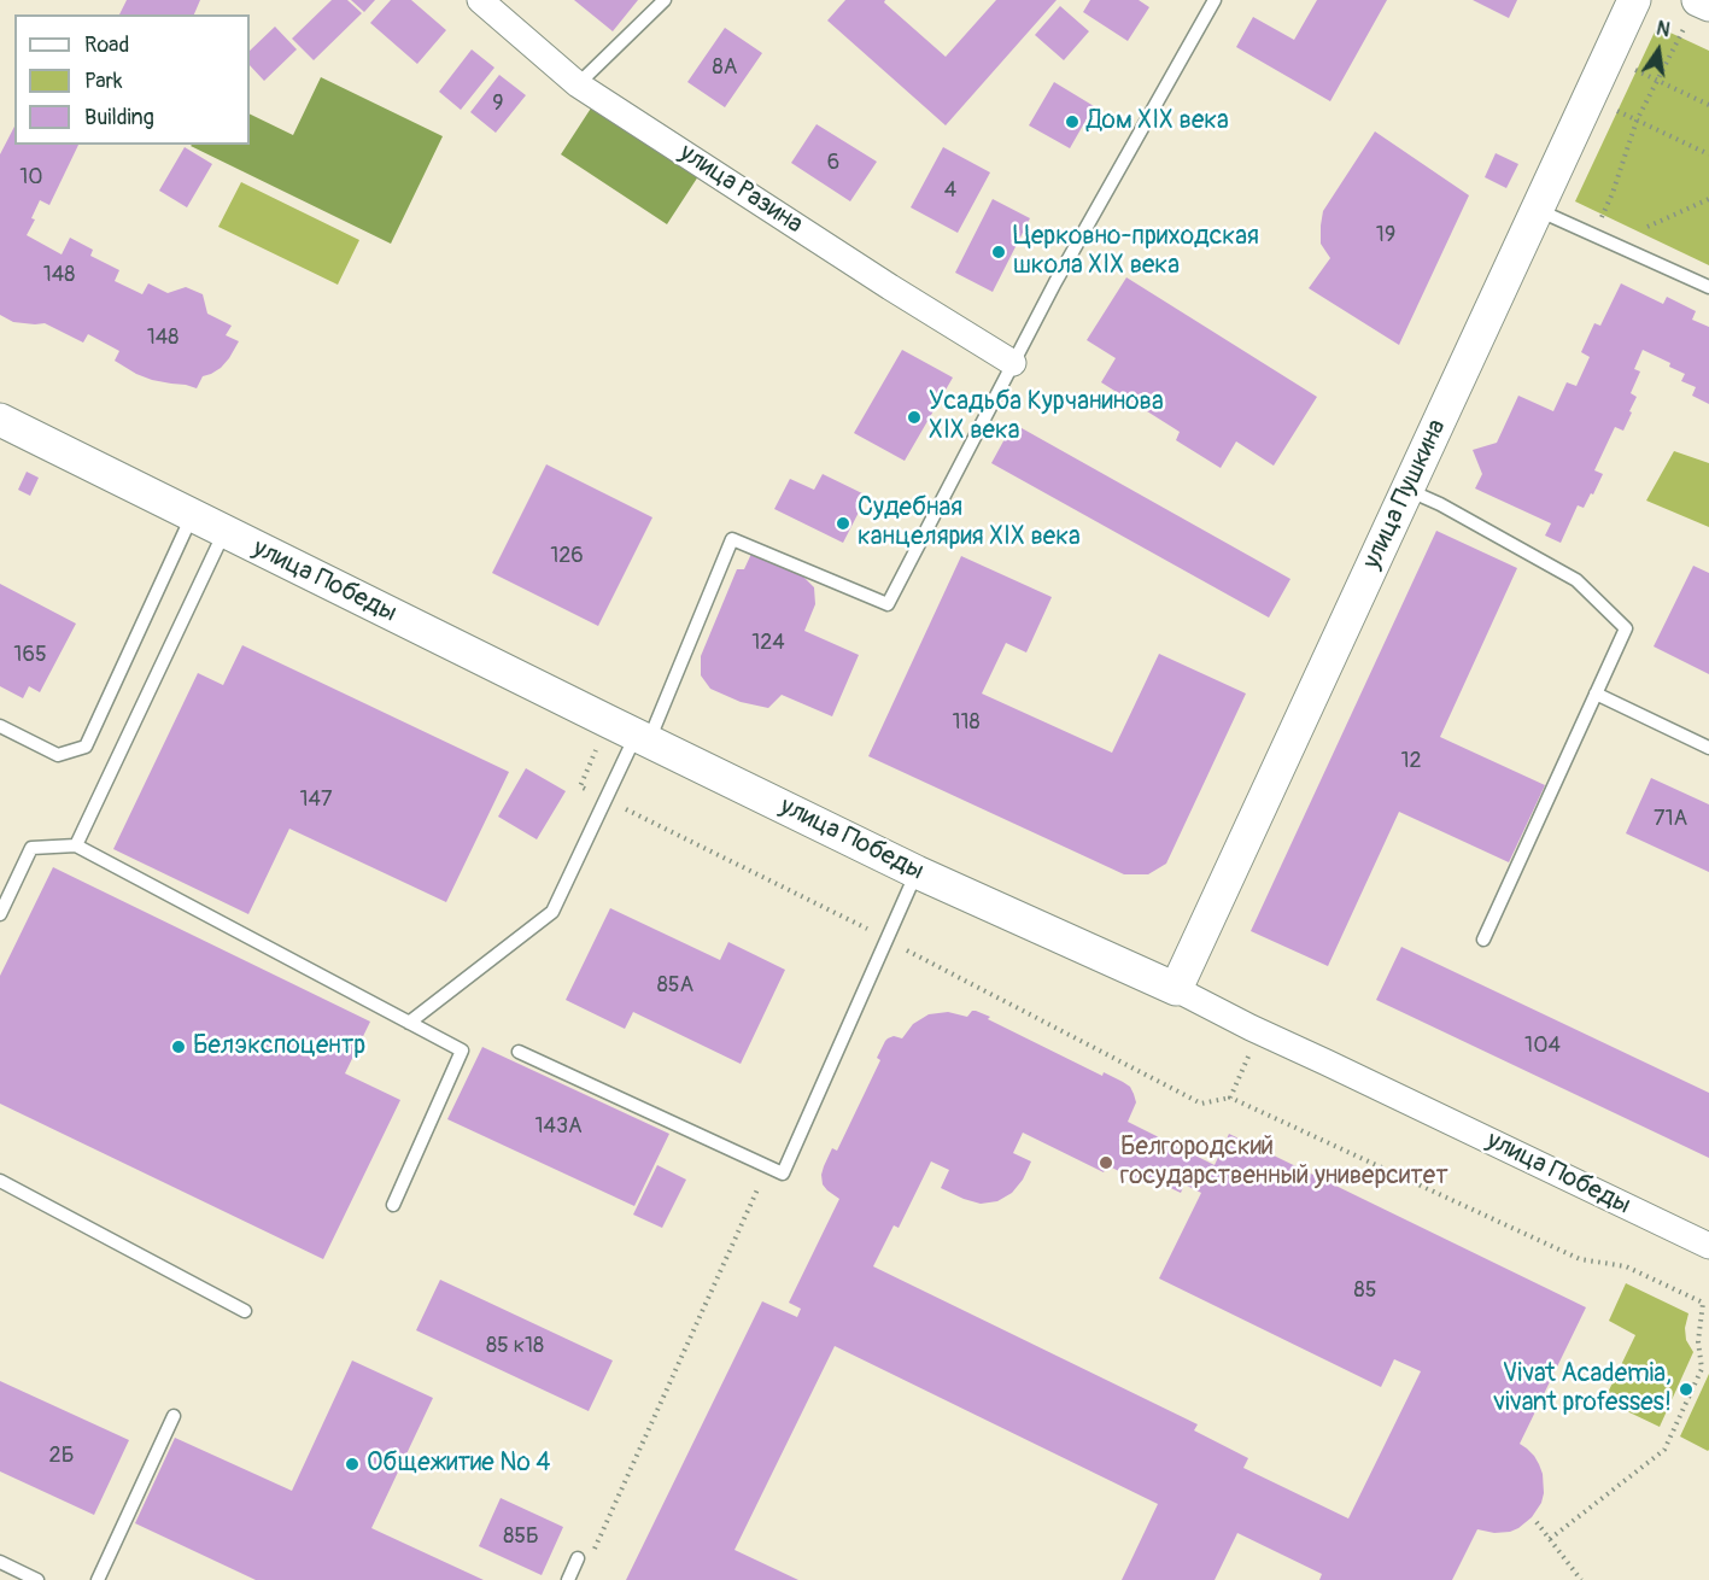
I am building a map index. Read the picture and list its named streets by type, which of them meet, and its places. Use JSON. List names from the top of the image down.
{
  "streets": {
    "street": ["улица Разина", "улица Пушкина", "улица Победы"]
  },
  "crossings": [
    ["улица Пушкина", "улица Победы"]
  ],
  "places": [
    "Дом XIX века",
    "Церковно-приходская школа XIX века",
    "Усадьба Курчанинова XIX века",
    "Судебная канцелярия XIX века",
    "Белэкспоцентр",
    "Белгородский государственный университет",
    "Vivat Academia, vivant professes!",
    "Общежитие № 4"
  ],
  "house_numbers": [
    "8А",
    "9",
    "6",
    "10",
    "4",
    "19",
    "148",
    "148",
    "126",
    "124",
    "165",
    "118",
    "12",
    "147",
    "71А",
    "85А",
    "104",
    "143А",
    "85",
    "85 к18",
    "2Б",
    "85Б"
  ],
  "legend": ["Road", "Park", "Building"],
  "north": "top"
}
